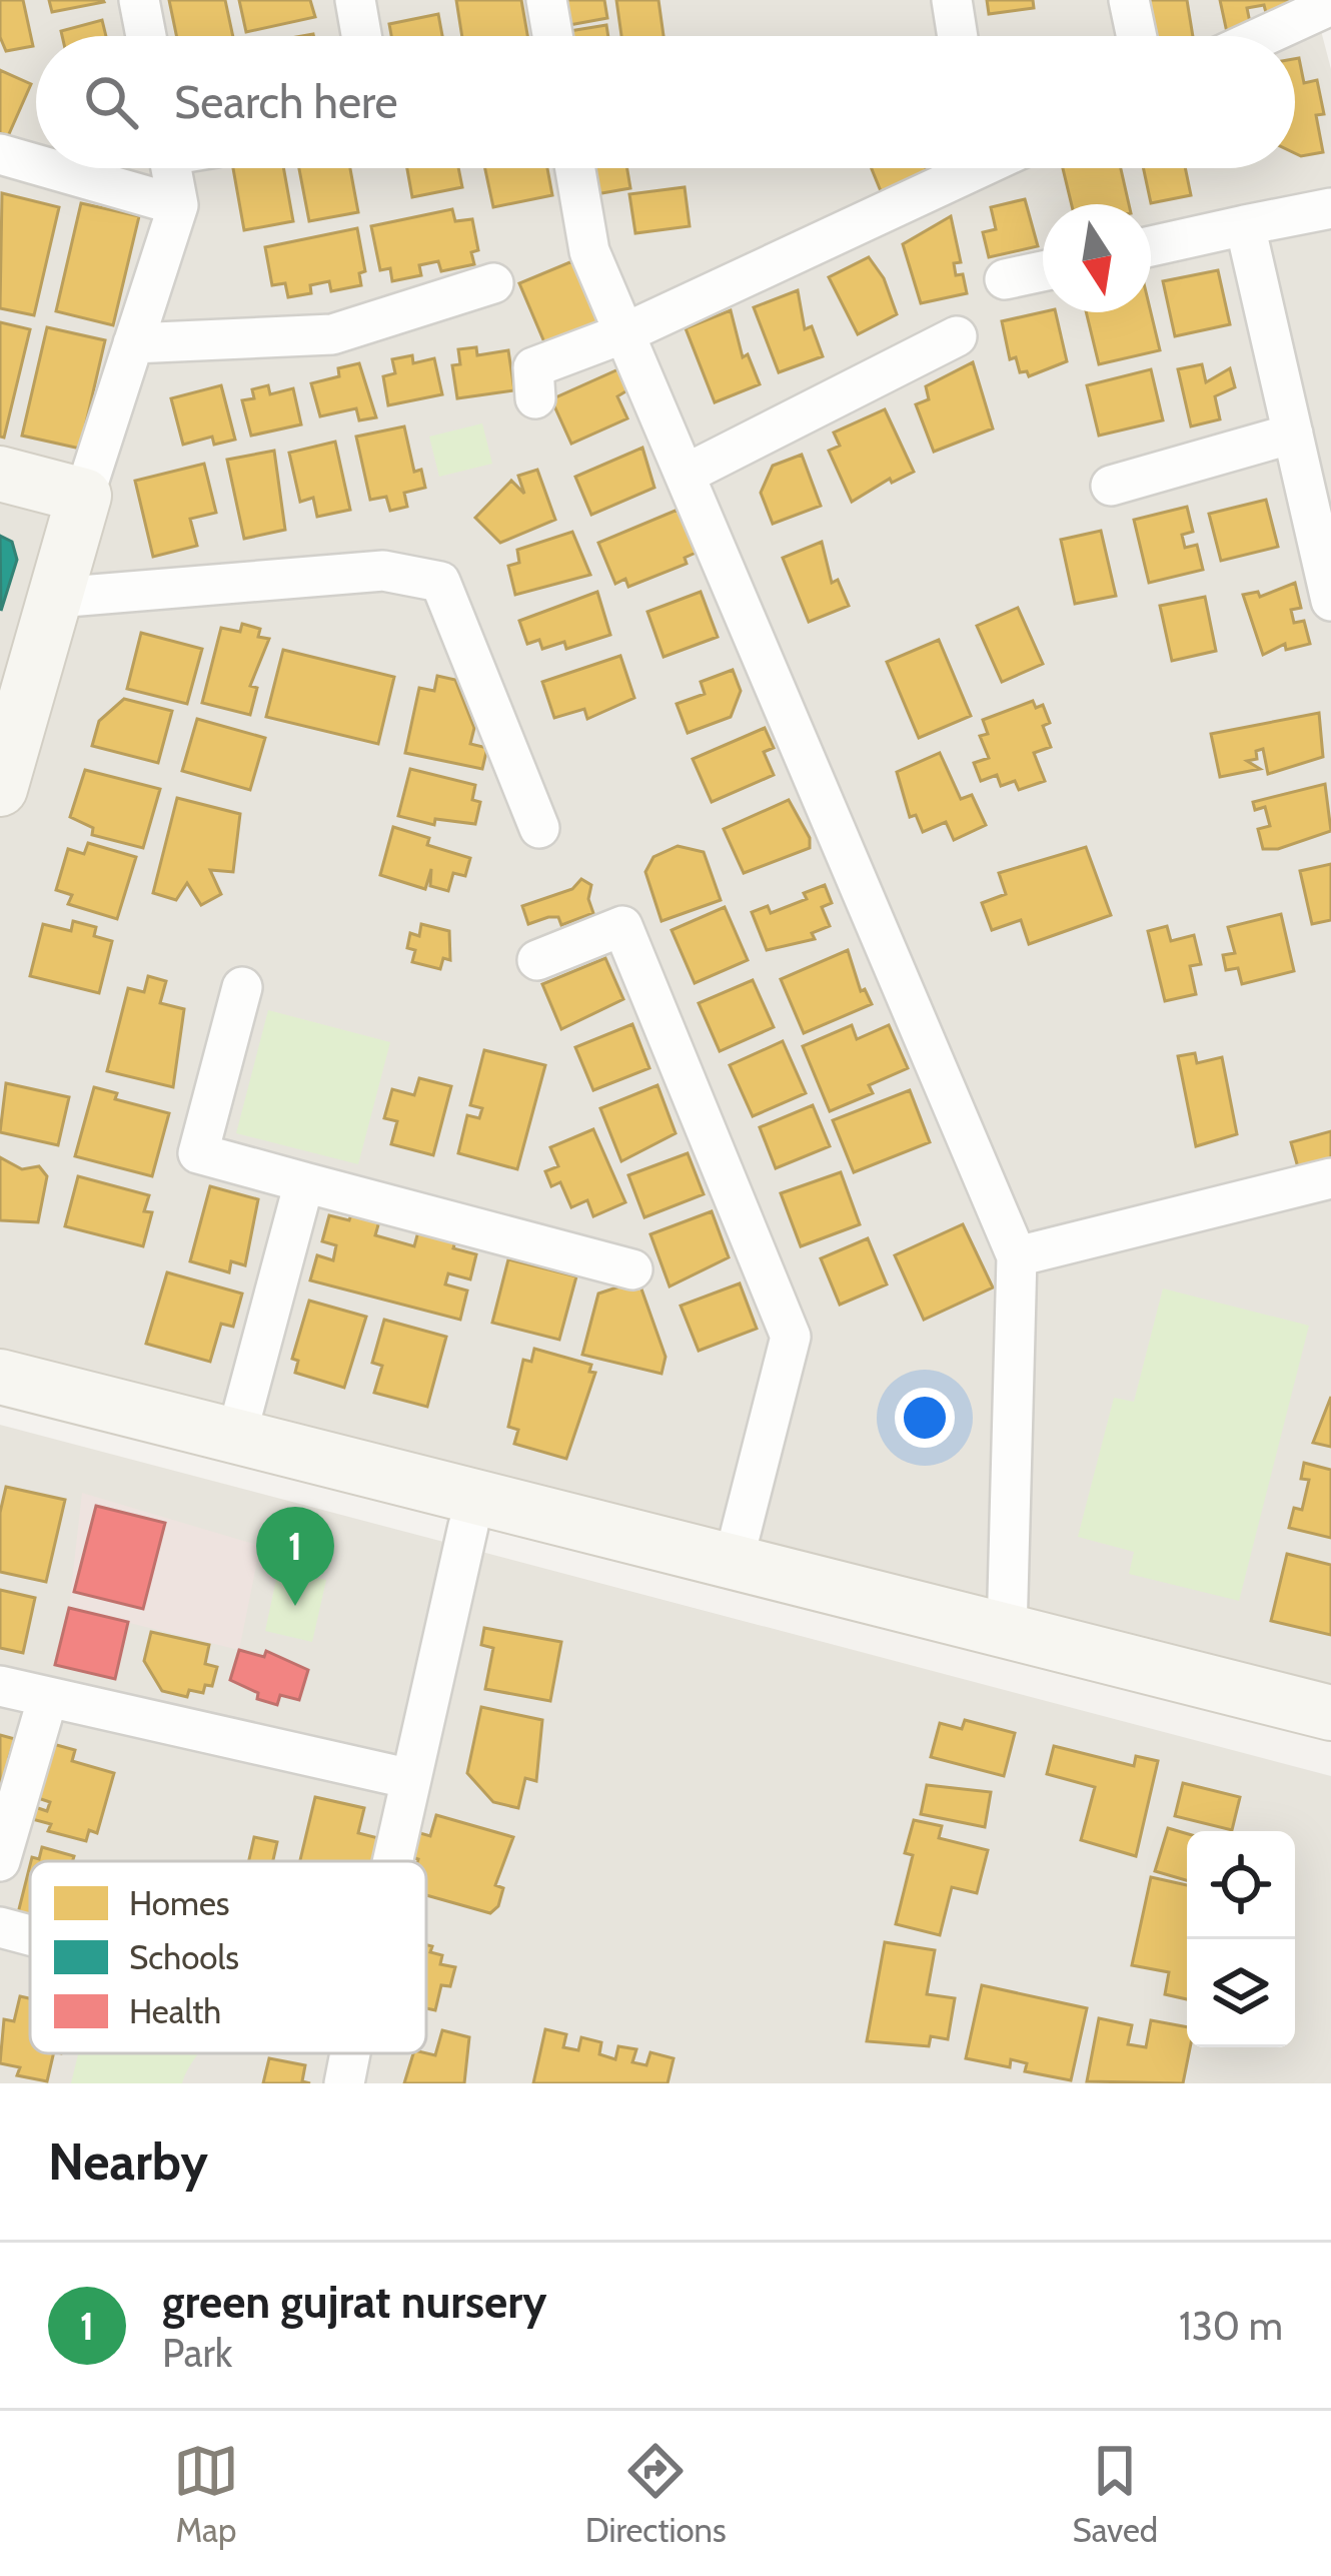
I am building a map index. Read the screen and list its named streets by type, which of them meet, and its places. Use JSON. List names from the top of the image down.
{
  "legend": ["Homes", "Schools", "Health"],
  "north": "bottom",
  "page": {
    "search": "Search here",
    "pins": "1",
    "heading": "Nearby",
    "list": [
      {
        "mark": "1",
        "name": "green gujrat nursery",
        "note": "Park",
        "value": "130 m"
      }
    ],
    "nav": ["Map", "Directions", "Saved"]
  }
}
